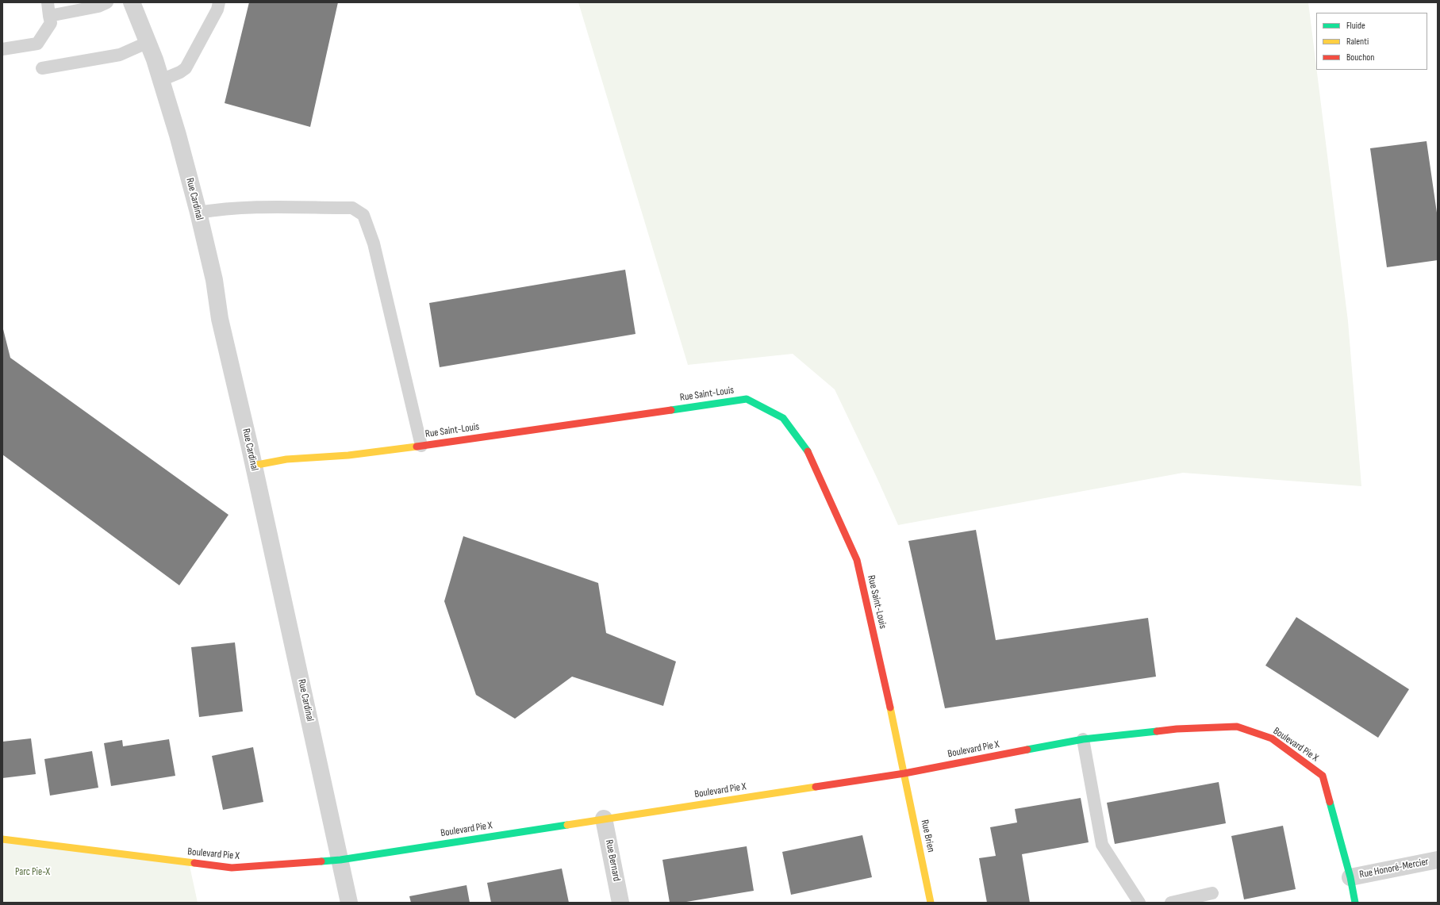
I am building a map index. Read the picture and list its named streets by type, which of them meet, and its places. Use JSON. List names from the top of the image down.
{
  "streets": {
    "street": [
      "Rue Cardinal",
      "Rue Saint-Louis",
      "Boulevard Pie X",
      "Rue Brien",
      "Rue Bernard",
      "Rue Honoré-Mercier"
    ]
  },
  "crossings": [
    ["Rue Cardinal", "Rue Saint-Louis"],
    ["Rue Cardinal", "Boulevard Pie X"],
    ["Rue Saint-Louis", "Boulevard Pie X"],
    ["Rue Saint-Louis", "Rue Brien"],
    ["Boulevard Pie X", "Rue Brien"],
    ["Boulevard Pie X", "Rue Bernard"],
    ["Boulevard Pie X", "Rue Honoré-Mercier"]
  ],
  "parks": ["Parc Pie-X"],
  "legend": ["Fluide", "Ralenti", "Bouchon"]
}
